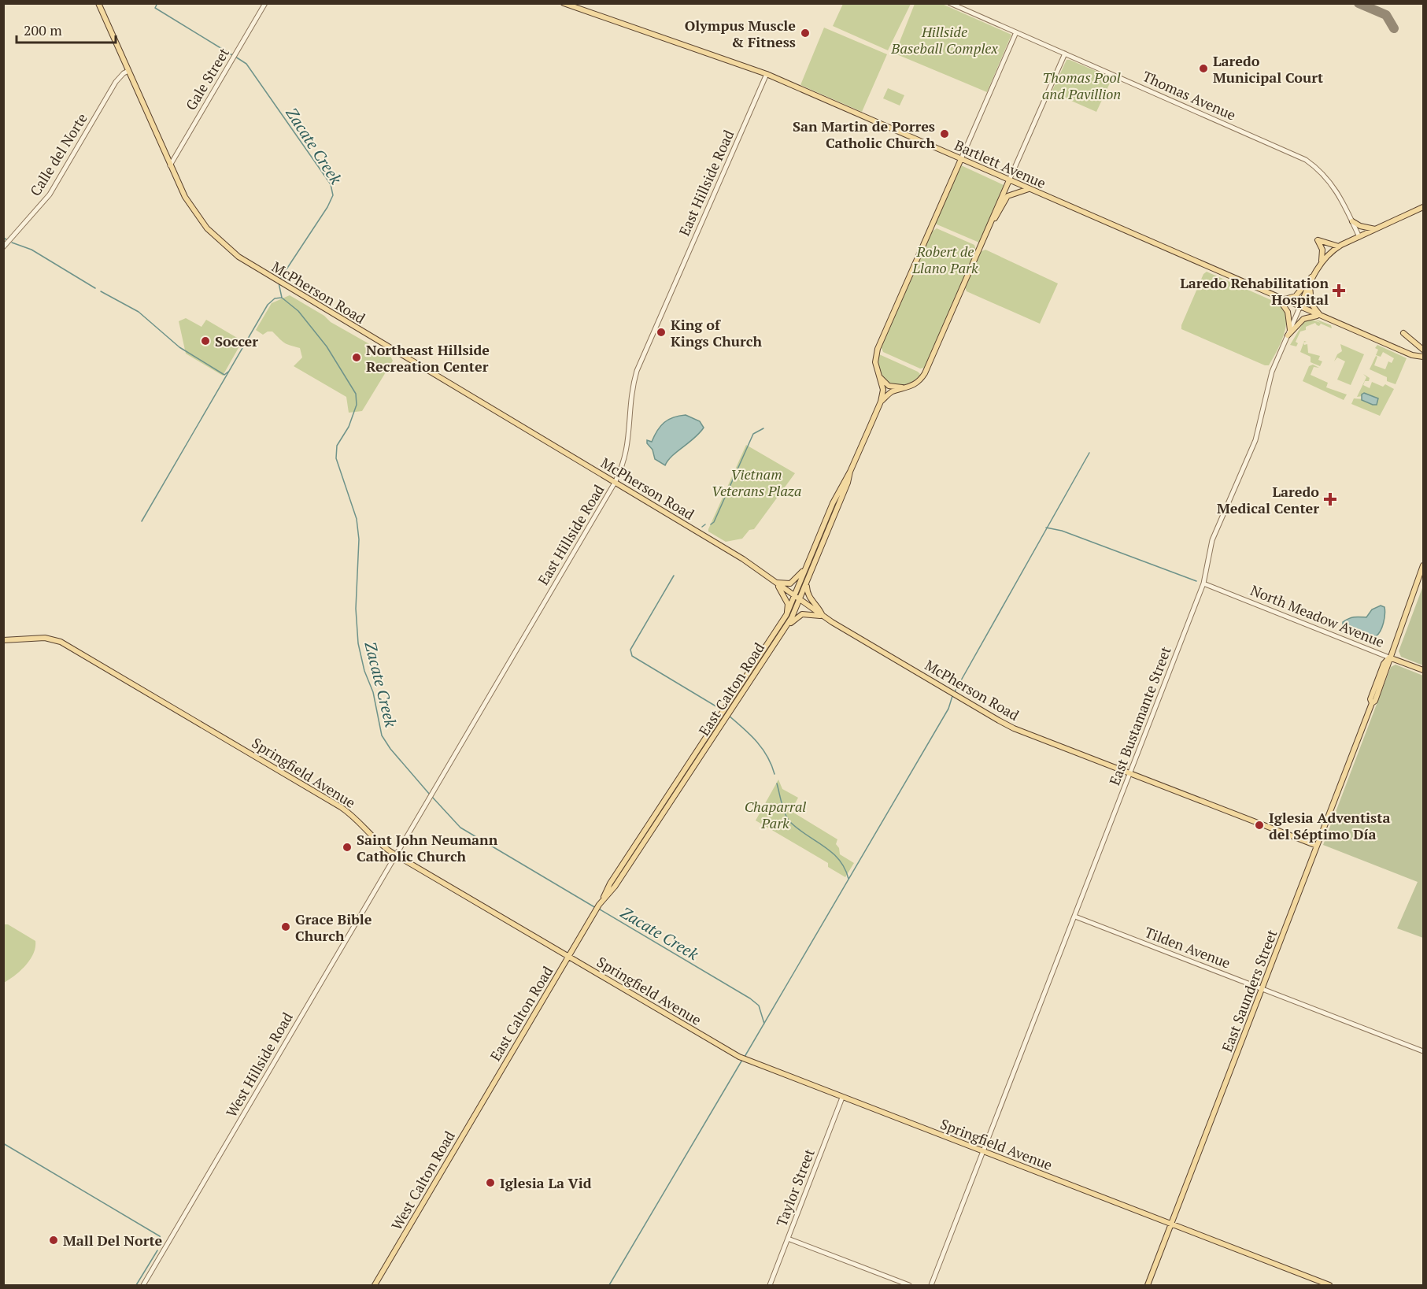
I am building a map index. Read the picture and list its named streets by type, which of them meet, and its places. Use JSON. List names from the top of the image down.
{
  "streets": {
    "main road": [
      "Bartlett Avenue",
      "McPherson Road",
      "North Meadow Avenue",
      "East Calton Road",
      "East Bustamante Street",
      "Springfield Avenue",
      "East Saunders Street",
      "West Calton Road"
    ],
    "street": [
      "Gale Street",
      "Thomas Avenue",
      "Calle del Norte",
      "East Hillside Road",
      "Tilden Avenue",
      "West Hillside Road",
      "Taylor Street"
    ]
  },
  "crossings": [
    ["Gale Street", "McPherson Road"],
    ["Thomas Avenue", "East Calton Road"],
    ["Thomas Avenue", "East Bustamante Street"],
    ["Calle del Norte", "McPherson Road"],
    ["Bartlett Avenue", "East Hillside Road"],
    ["Bartlett Avenue", "East Calton Road"],
    ["Bartlett Avenue", "East Bustamante Street"],
    ["East Hillside Road", "McPherson Road"],
    ["East Hillside Road", "Springfield Avenue"],
    ["East Hillside Road", "West Hillside Road"],
    ["McPherson Road", "East Calton Road"],
    ["McPherson Road", "East Bustamante Street"],
    ["McPherson Road", "East Saunders Street"],
    ["North Meadow Avenue", "East Bustamante Street"],
    ["North Meadow Avenue", "East Saunders Street"],
    ["East Calton Road", "Springfield Avenue"],
    ["East Calton Road", "West Calton Road"],
    ["East Bustamante Street", "Springfield Avenue"],
    ["East Bustamante Street", "Tilden Avenue"],
    ["Springfield Avenue", "East Saunders Street"],
    ["Springfield Avenue", "West Hillside Road"],
    ["Springfield Avenue", "Taylor Street"],
    ["Tilden Avenue", "East Saunders Street"]
  ],
  "water": ["Zacate Creek"],
  "parks": [
    "Hillside Baseball Complex",
    "Thomas Pool and Pavillion",
    "Robert de Llano Park",
    "Vietnam Veterans Plaza",
    "Chaparral Park"
  ],
  "places": {
    "other": [
      "Olympus Muscle & Fitness",
      "Laredo Municipal Court",
      "San Martin de Porres Catholic Church",
      "King of Kings Church",
      "Soccer",
      "Northeast Hillside Recreation Center",
      "Iglesia Adventista del Séptimo Día",
      "Saint John Neumann Catholic Church",
      "Grace Bible Church",
      "Iglesia La Vid",
      "Mall Del Norte"
    ],
    "health": ["Laredo Rehabilitation Hospital", "Laredo Medical Center"]
  },
  "scale_bar": "200 m"
}
